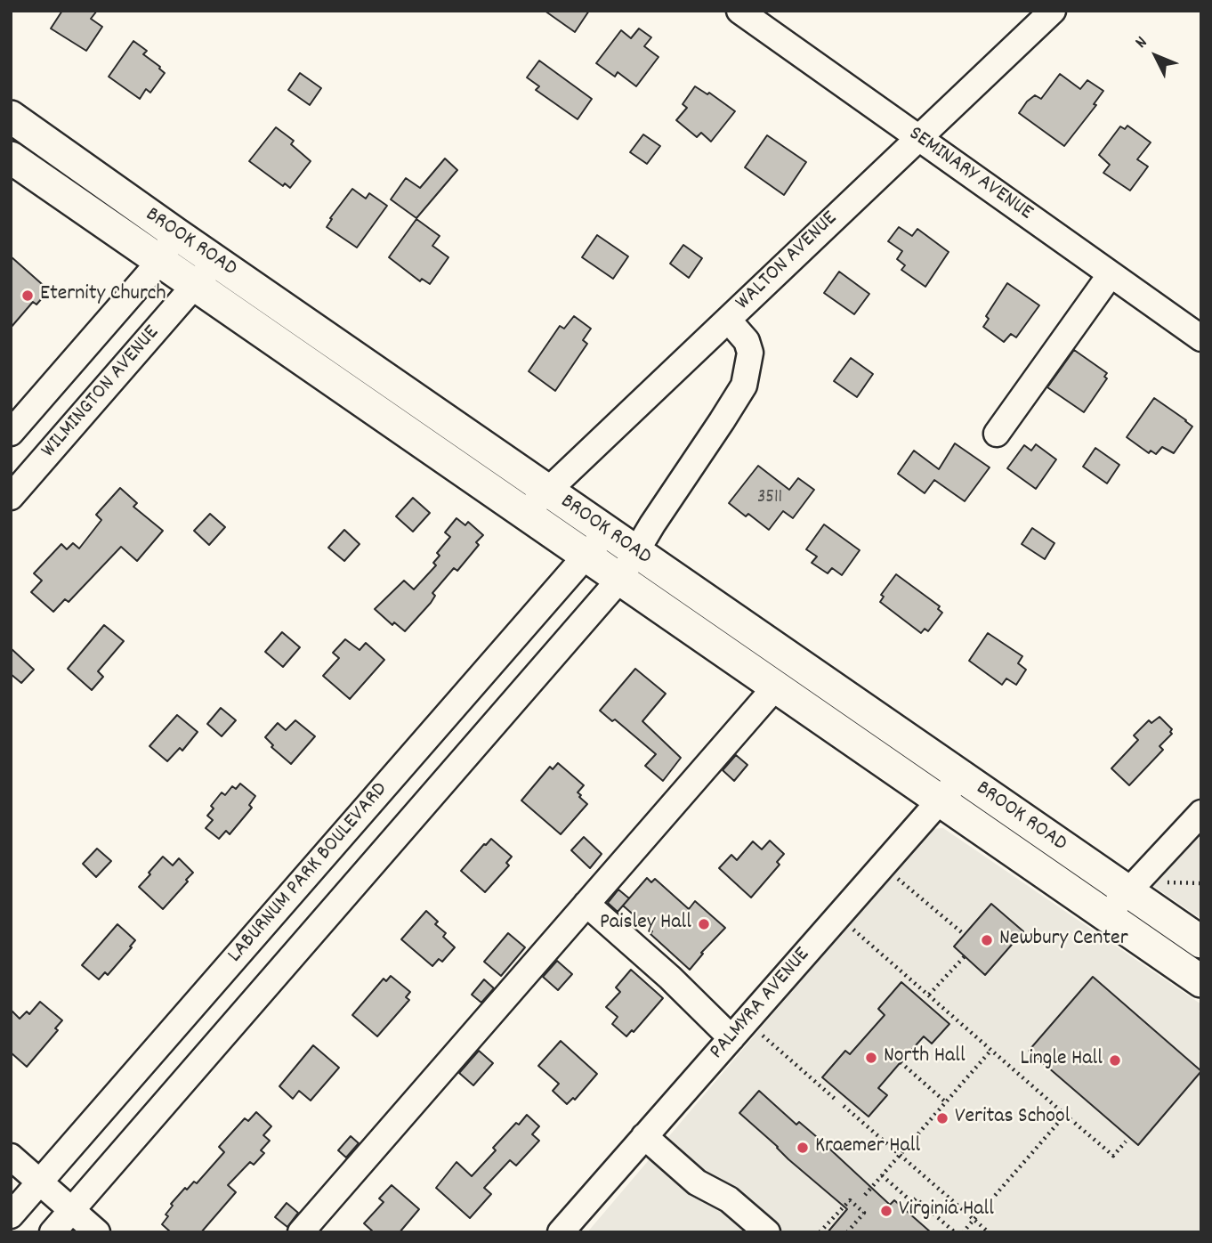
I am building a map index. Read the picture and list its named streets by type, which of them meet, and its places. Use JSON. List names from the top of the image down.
{
  "streets": {
    "main road": ["BROOK ROAD"],
    "street": [
      "SEMINARY AVENUE",
      "WALTON AVENUE",
      "WILMINGTON AVENUE",
      "LABURNUM PARK BOULEVARD",
      "PALMYRA AVENUE"
    ]
  },
  "crossings": [
    ["SEMINARY AVENUE", "WALTON AVENUE"],
    ["BROOK ROAD", "WALTON AVENUE"],
    ["BROOK ROAD", "WILMINGTON AVENUE"],
    ["BROOK ROAD", "LABURNUM PARK BOULEVARD"],
    ["BROOK ROAD", "PALMYRA AVENUE"],
    ["WALTON AVENUE", "LABURNUM PARK BOULEVARD"]
  ],
  "places": [
    "Eternity Church",
    "Paisley Hall",
    "Newbury Center",
    "North Hall",
    "Lingle Hall",
    "Veritas School",
    "Kraemer Hall",
    "Virginia Hall"
  ],
  "house_numbers": ["3511"],
  "north": "top left"
}
